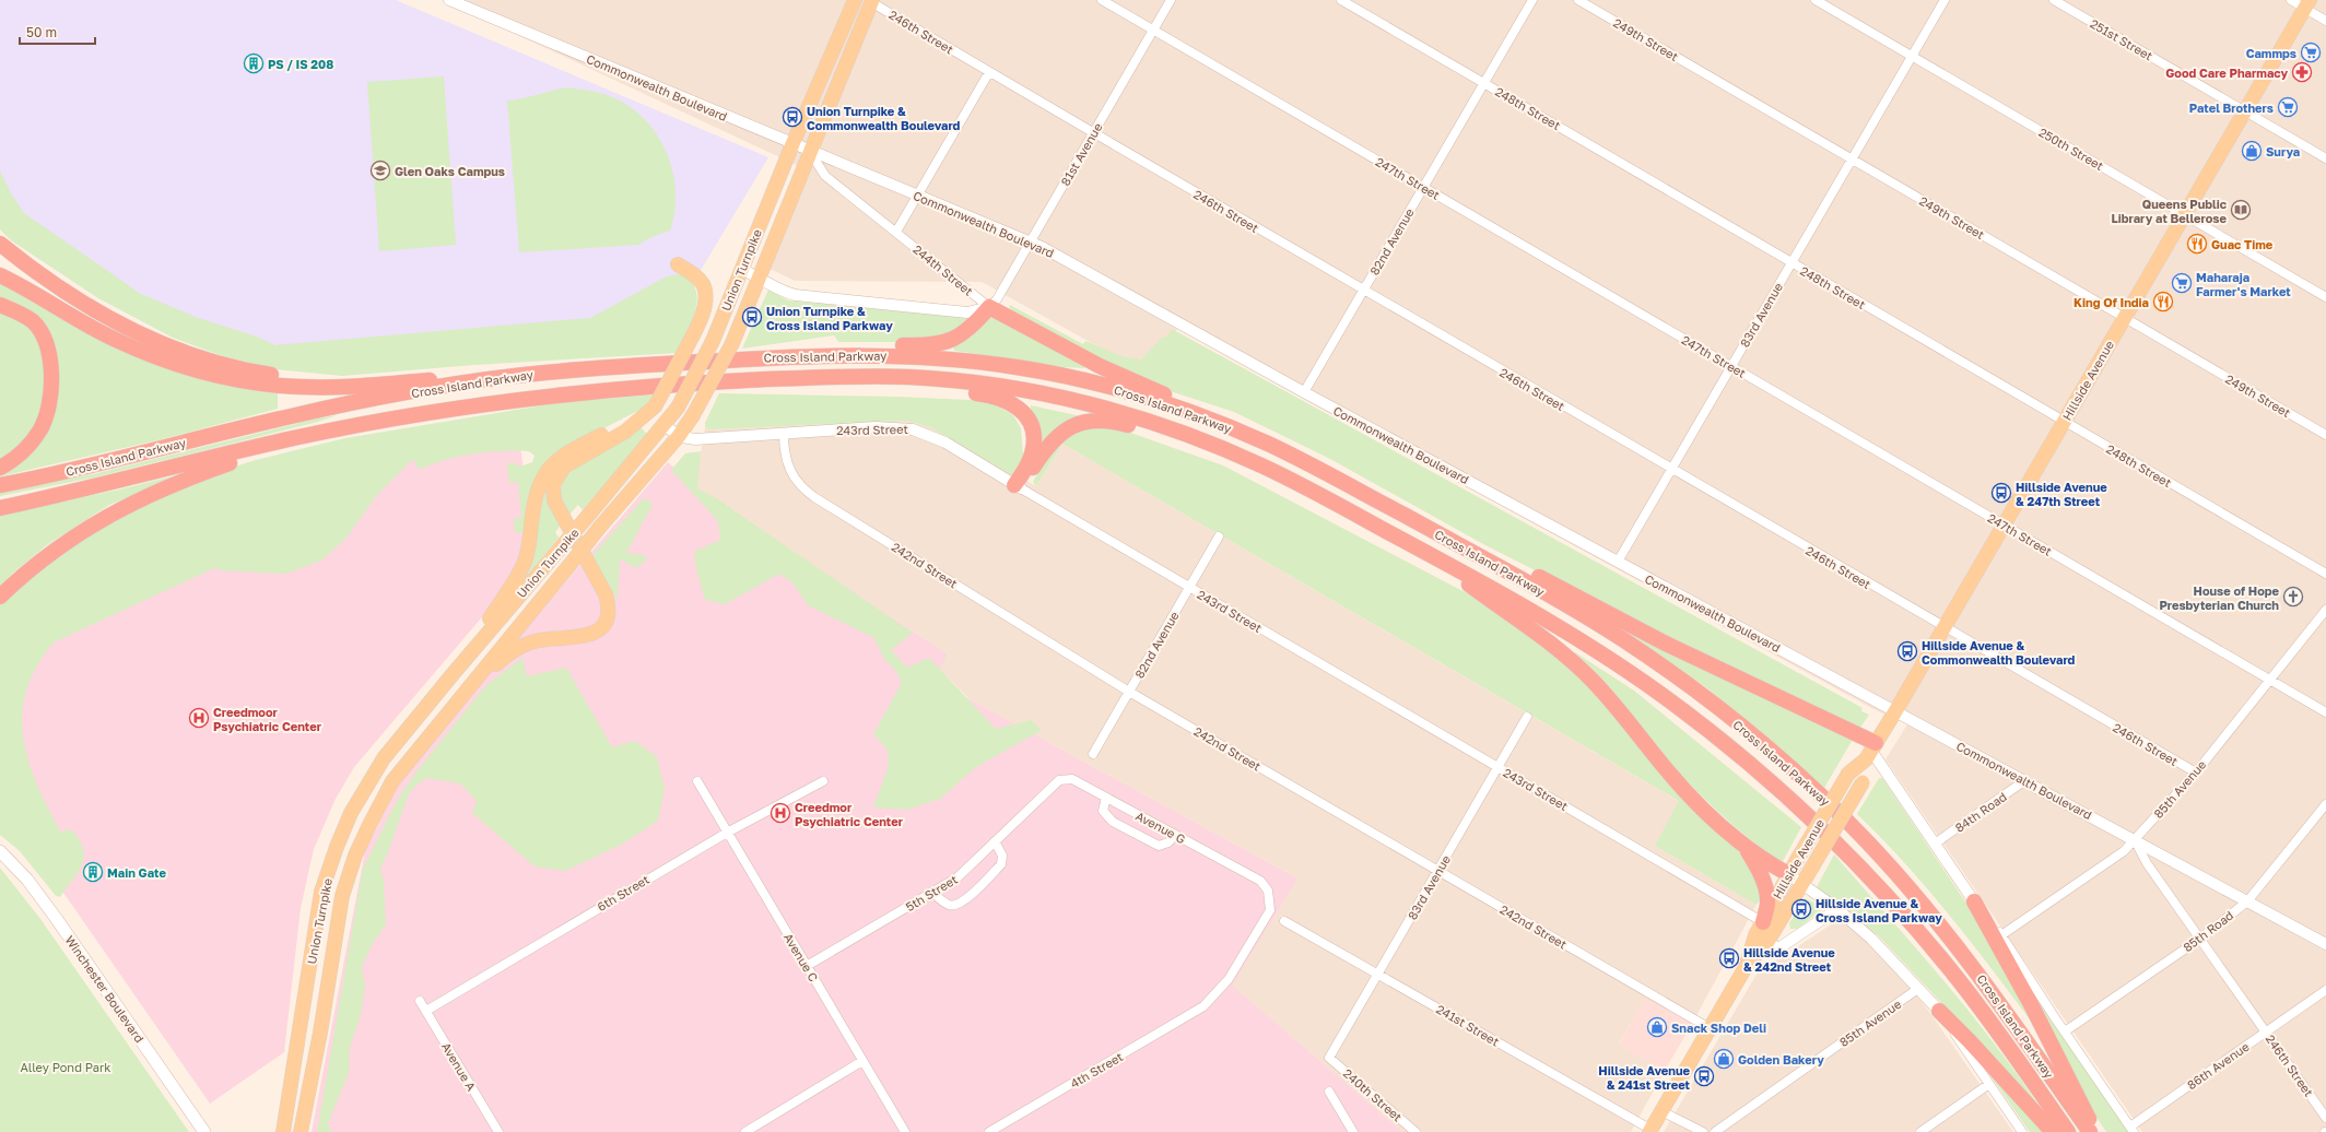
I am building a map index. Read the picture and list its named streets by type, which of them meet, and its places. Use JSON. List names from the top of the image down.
{
  "streets": {
    "highway": ["Cross Island Parkway"],
    "main road": ["Union Turnpike", "Hillside Avenue", "Winchester Boulevard"],
    "street": [
      "246th Street",
      "249th Street",
      "251st Street",
      "Commonwealth Boulevard",
      "248th Street",
      "250th Street",
      "81st Avenue",
      "247th Street",
      "82nd Avenue",
      "244th Street",
      "83rd Avenue",
      "243rd Street",
      "242nd Street",
      "85th Avenue",
      "84th Road",
      "Avenue G",
      "6th Street",
      "5th Street",
      "85th Road",
      "Avenue C",
      "241st Street",
      "86th Avenue",
      "Avenue A",
      "4th Street",
      "240th Street"
    ]
  },
  "crossings": [
    ["246th Street", "Commonwealth Boulevard"],
    ["246th Street", "81st Avenue"],
    ["246th Street", "82nd Avenue"],
    ["246th Street", "Union Turnpike"],
    ["246th Street", "83rd Avenue"],
    ["246th Street", "Hillside Avenue"],
    ["246th Street", "85th Avenue"],
    ["246th Street", "85th Road"],
    ["246th Street", "86th Avenue"],
    ["249th Street", "83rd Avenue"],
    ["249th Street", "Hillside Avenue"],
    ["251st Street", "Hillside Avenue"],
    ["Commonwealth Boulevard", "81st Avenue"],
    ["Commonwealth Boulevard", "82nd Avenue"],
    ["Commonwealth Boulevard", "Union Turnpike"],
    ["Commonwealth Boulevard", "244th Street"],
    ["Commonwealth Boulevard", "83rd Avenue"],
    ["Commonwealth Boulevard", "Hillside Avenue"],
    ["Commonwealth Boulevard", "85th Avenue"],
    ["Commonwealth Boulevard", "84th Road"],
    ["Commonwealth Boulevard", "85th Road"],
    ["248th Street", "82nd Avenue"],
    ["248th Street", "83rd Avenue"],
    ["248th Street", "Hillside Avenue"],
    ["250th Street", "83rd Avenue"],
    ["250th Street", "Hillside Avenue"],
    ["81st Avenue", "247th Street"],
    ["81st Avenue", "244th Street"],
    ["247th Street", "82nd Avenue"],
    ["247th Street", "83rd Avenue"],
    ["247th Street", "Hillside Avenue"],
    ["247th Street", "85th Avenue"],
    ["82nd Avenue", "243rd Street"],
    ["82nd Avenue", "242nd Street"],
    ["Union Turnpike", "244th Street"],
    ["Union Turnpike", "243rd Street"],
    ["83rd Avenue", "243rd Street"],
    ["83rd Avenue", "242nd Street"],
    ["83rd Avenue", "241st Street"],
    ["83rd Avenue", "240th Street"],
    ["Hillside Avenue", "243rd Street"],
    ["Hillside Avenue", "242nd Street"],
    ["Hillside Avenue", "241st Street"],
    ["243rd Street", "242nd Street"],
    ["Avenue G", "5th Street"],
    ["Avenue G", "4th Street"],
    ["6th Street", "Avenue C"],
    ["6th Street", "Avenue A"],
    ["5th Street", "Avenue C"]
  ],
  "parks": ["Alley Pond Park"],
  "places": {
    "supermarket": ["Cammps", "Patel Brothers", "Maharaja Farmer's Market"],
    "building": ["PS / IS 208", "Main Gate"],
    "pharmacy": ["Good Care Pharmacy"],
    "bus stop": [
      "Union Turnpike & Commonwealth Boulevard",
      "Union Turnpike & Cross Island Parkway",
      "Hillside Avenue & 247th Street",
      "Hillside Avenue & Commonwealth Boulevard",
      "Hillside Avenue & Cross Island Parkway",
      "Hillside Avenue & 242nd Street",
      "Hillside Avenue & 241st Street"
    ],
    "shop": ["Surya", "Snack Shop Deli", "Golden Bakery"],
    "school or university": ["Glen Oaks Campus"],
    "library": ["Queens Public Library at Bellerose"],
    "restaurant": ["Guac Time", "King Of India"],
    "church": ["House of Hope Presbyterian Church"],
    "hospital": ["Creedmoor Psychiatric Center", "Creedmor Psychiatric Center"]
  },
  "scale_bar": "50 m"
}
